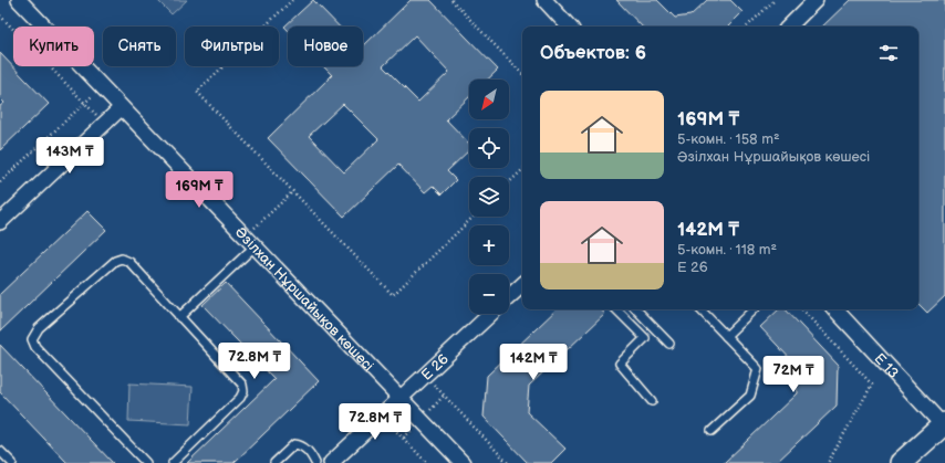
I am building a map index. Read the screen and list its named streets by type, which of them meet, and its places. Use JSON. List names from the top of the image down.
{
  "streets": {
    "street": ["Әзілхан Нұршайықов көшесі", "E 13", "E 26"]
  },
  "crossings": [
    ["Әзілхан Нұршайықов көшесі", "E 26"]
  ],
  "north": "bottom left",
  "page": {
    "chip": [
      "Купить",
      "Снять",
      "Фильтры",
      "Новое"
    ],
    "heading": "Объектов: 6",
    "map_buttons": ["+", "−"],
    "list": [
      {
        "name": "169M ₸",
        "note": "5-комн. · 158 m² · Әзілхан Нұршайықов көшесі"
      },
      {
        "name": "142M ₸",
        "note": "5-комн. · 118 m² · E 26"
      }
    ],
    "price": [
      "143M ₸",
      "169M ₸",
      "72.8M ₸",
      "142M ₸",
      "72M ₸",
      "72.8M ₸"
    ]
  }
}
